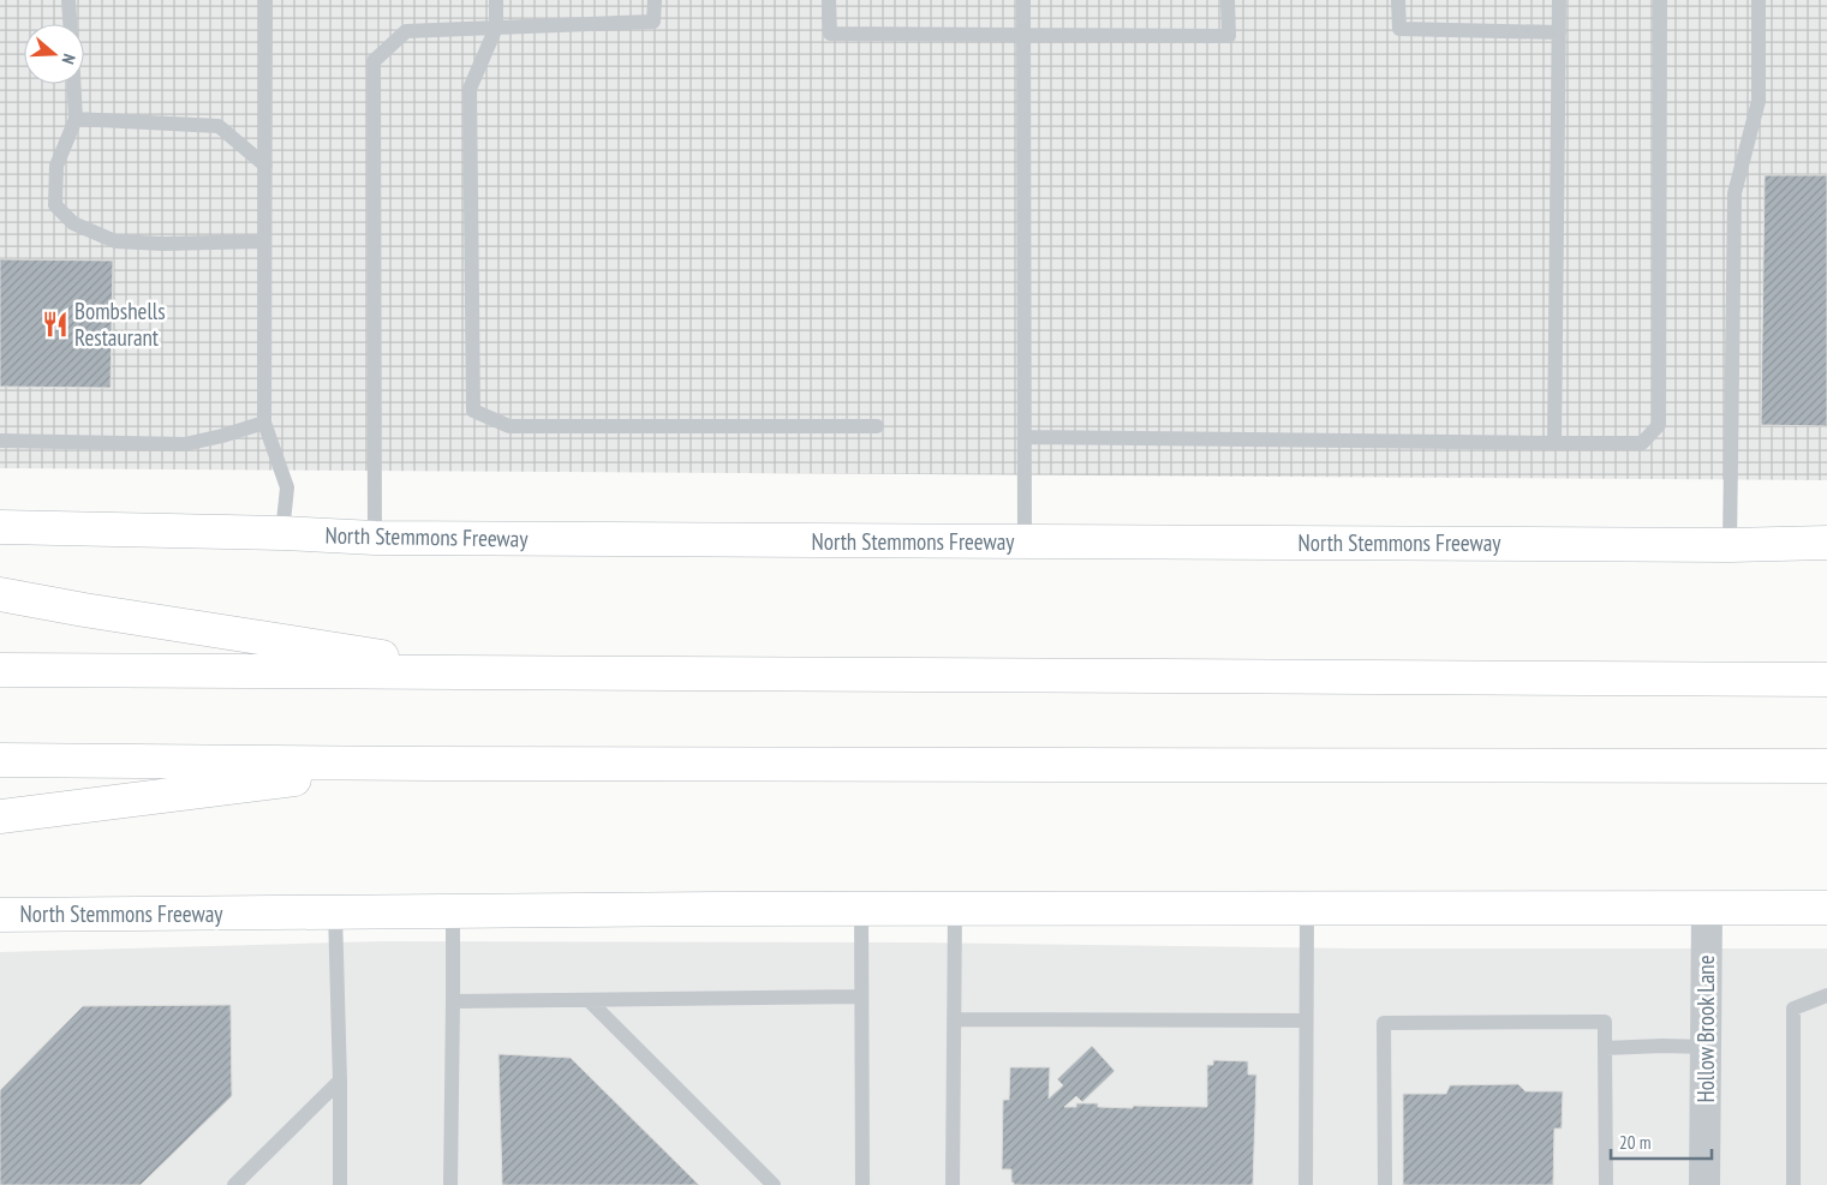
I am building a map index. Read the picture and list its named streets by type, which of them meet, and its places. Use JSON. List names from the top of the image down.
{
  "streets": {
    "main road": ["North Stemmons Freeway"],
    "street": ["Hollow Brook Lane"]
  },
  "crossings": [
    ["North Stemmons Freeway", "Hollow Brook Lane"]
  ],
  "places": {
    "restaurant": ["Bombshells Restaurant"]
  },
  "scale_bar": "20 m",
  "north": "right"
}
